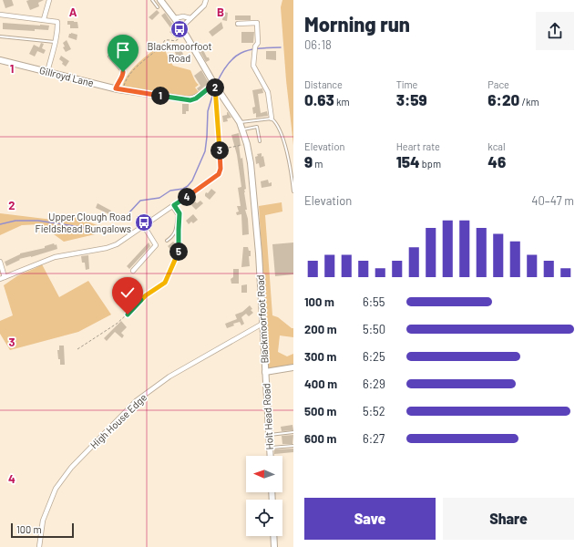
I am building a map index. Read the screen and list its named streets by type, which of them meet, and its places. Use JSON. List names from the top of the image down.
{
  "streets": {
    "street": [
      "Gillroyd Lane",
      "Blackmoorfoot Road",
      "Holt Head Road",
      "High House Edge"
    ]
  },
  "crossings": [
    ["Gillroyd Lane", "Blackmoorfoot Road"],
    ["Blackmoorfoot Road", "Holt Head Road"],
    ["Blackmoorfoot Road", "High House Edge"]
  ],
  "places": {
    "bus stop": ["Blackmoorfoot Road", "Upper Clough Road Fieldshead Bungalows"]
  },
  "scale_bar": "100 m",
  "north": "left",
  "page": {
    "heading": ["Morning run", "06:18"],
    "stats": [
      ["Distance", "0.63 km"],
      ["Time", "3:59"],
      ["Pace", "6:20 /km"],
      ["Elevation", "9 m"],
      ["Heart rate", "154 bpm"],
      ["kcal", "46"]
    ],
    "pins": [
      "2",
      "1",
      "3",
      "4",
      "5"
    ],
    "chart": ["Elevation", "40–47 m"],
    "list": [
      {
        "name": "100 m",
        "note": "6:55"
      },
      {
        "name": "200 m",
        "note": "5:50"
      },
      {
        "name": "300 m",
        "note": "6:25"
      },
      {
        "name": "400 m",
        "note": "6:29"
      },
      {
        "name": "500 m",
        "note": "5:52"
      },
      {
        "name": "600 m",
        "note": "6:27"
      }
    ],
    "buttons": ["Save", "Share"],
    "scale": "100 m"
  },
  "grid": {
    "columns": ["A", "B"],
    "rows": [
      "1",
      "2",
      "3",
      "4"
    ]
  }
}
